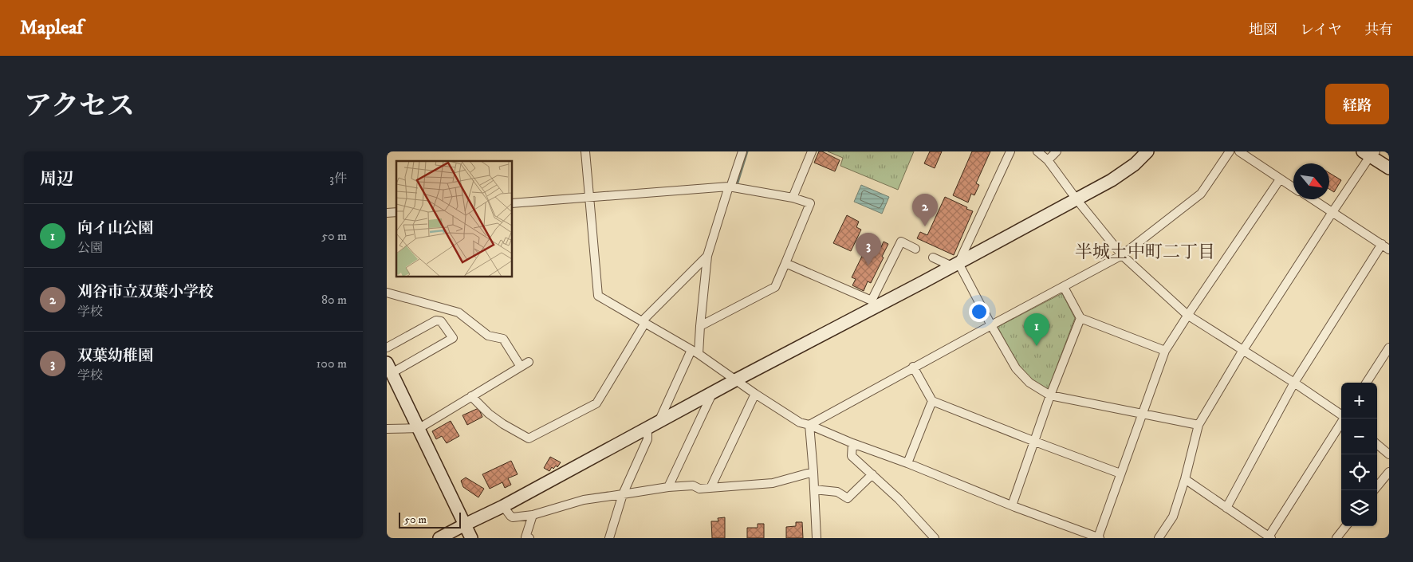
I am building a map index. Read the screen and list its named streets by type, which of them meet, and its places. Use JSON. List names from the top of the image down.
{
  "districts": ["半城土中町二丁目"],
  "scale_bar": "50 m",
  "north": "bottom right",
  "page": {
    "header": "Mapleaf",
    "nav": ["地図", "レイヤ", "共有"],
    "title": "アクセス",
    "buttons": "経路",
    "heading": ["周辺", "3件"],
    "pins": ["2", "3", "1"],
    "list": [
      {
        "mark": "1",
        "name": "向イ山公園",
        "note": "公園",
        "value": "50 m"
      },
      {
        "mark": "2",
        "name": "刈谷市立双葉小学校",
        "note": "学校",
        "value": "80 m"
      },
      {
        "mark": "3",
        "name": "双葉幼稚園",
        "note": "学校",
        "value": "100 m"
      }
    ],
    "map_buttons": ["+", "−"],
    "scale": "50 m"
  }
}
